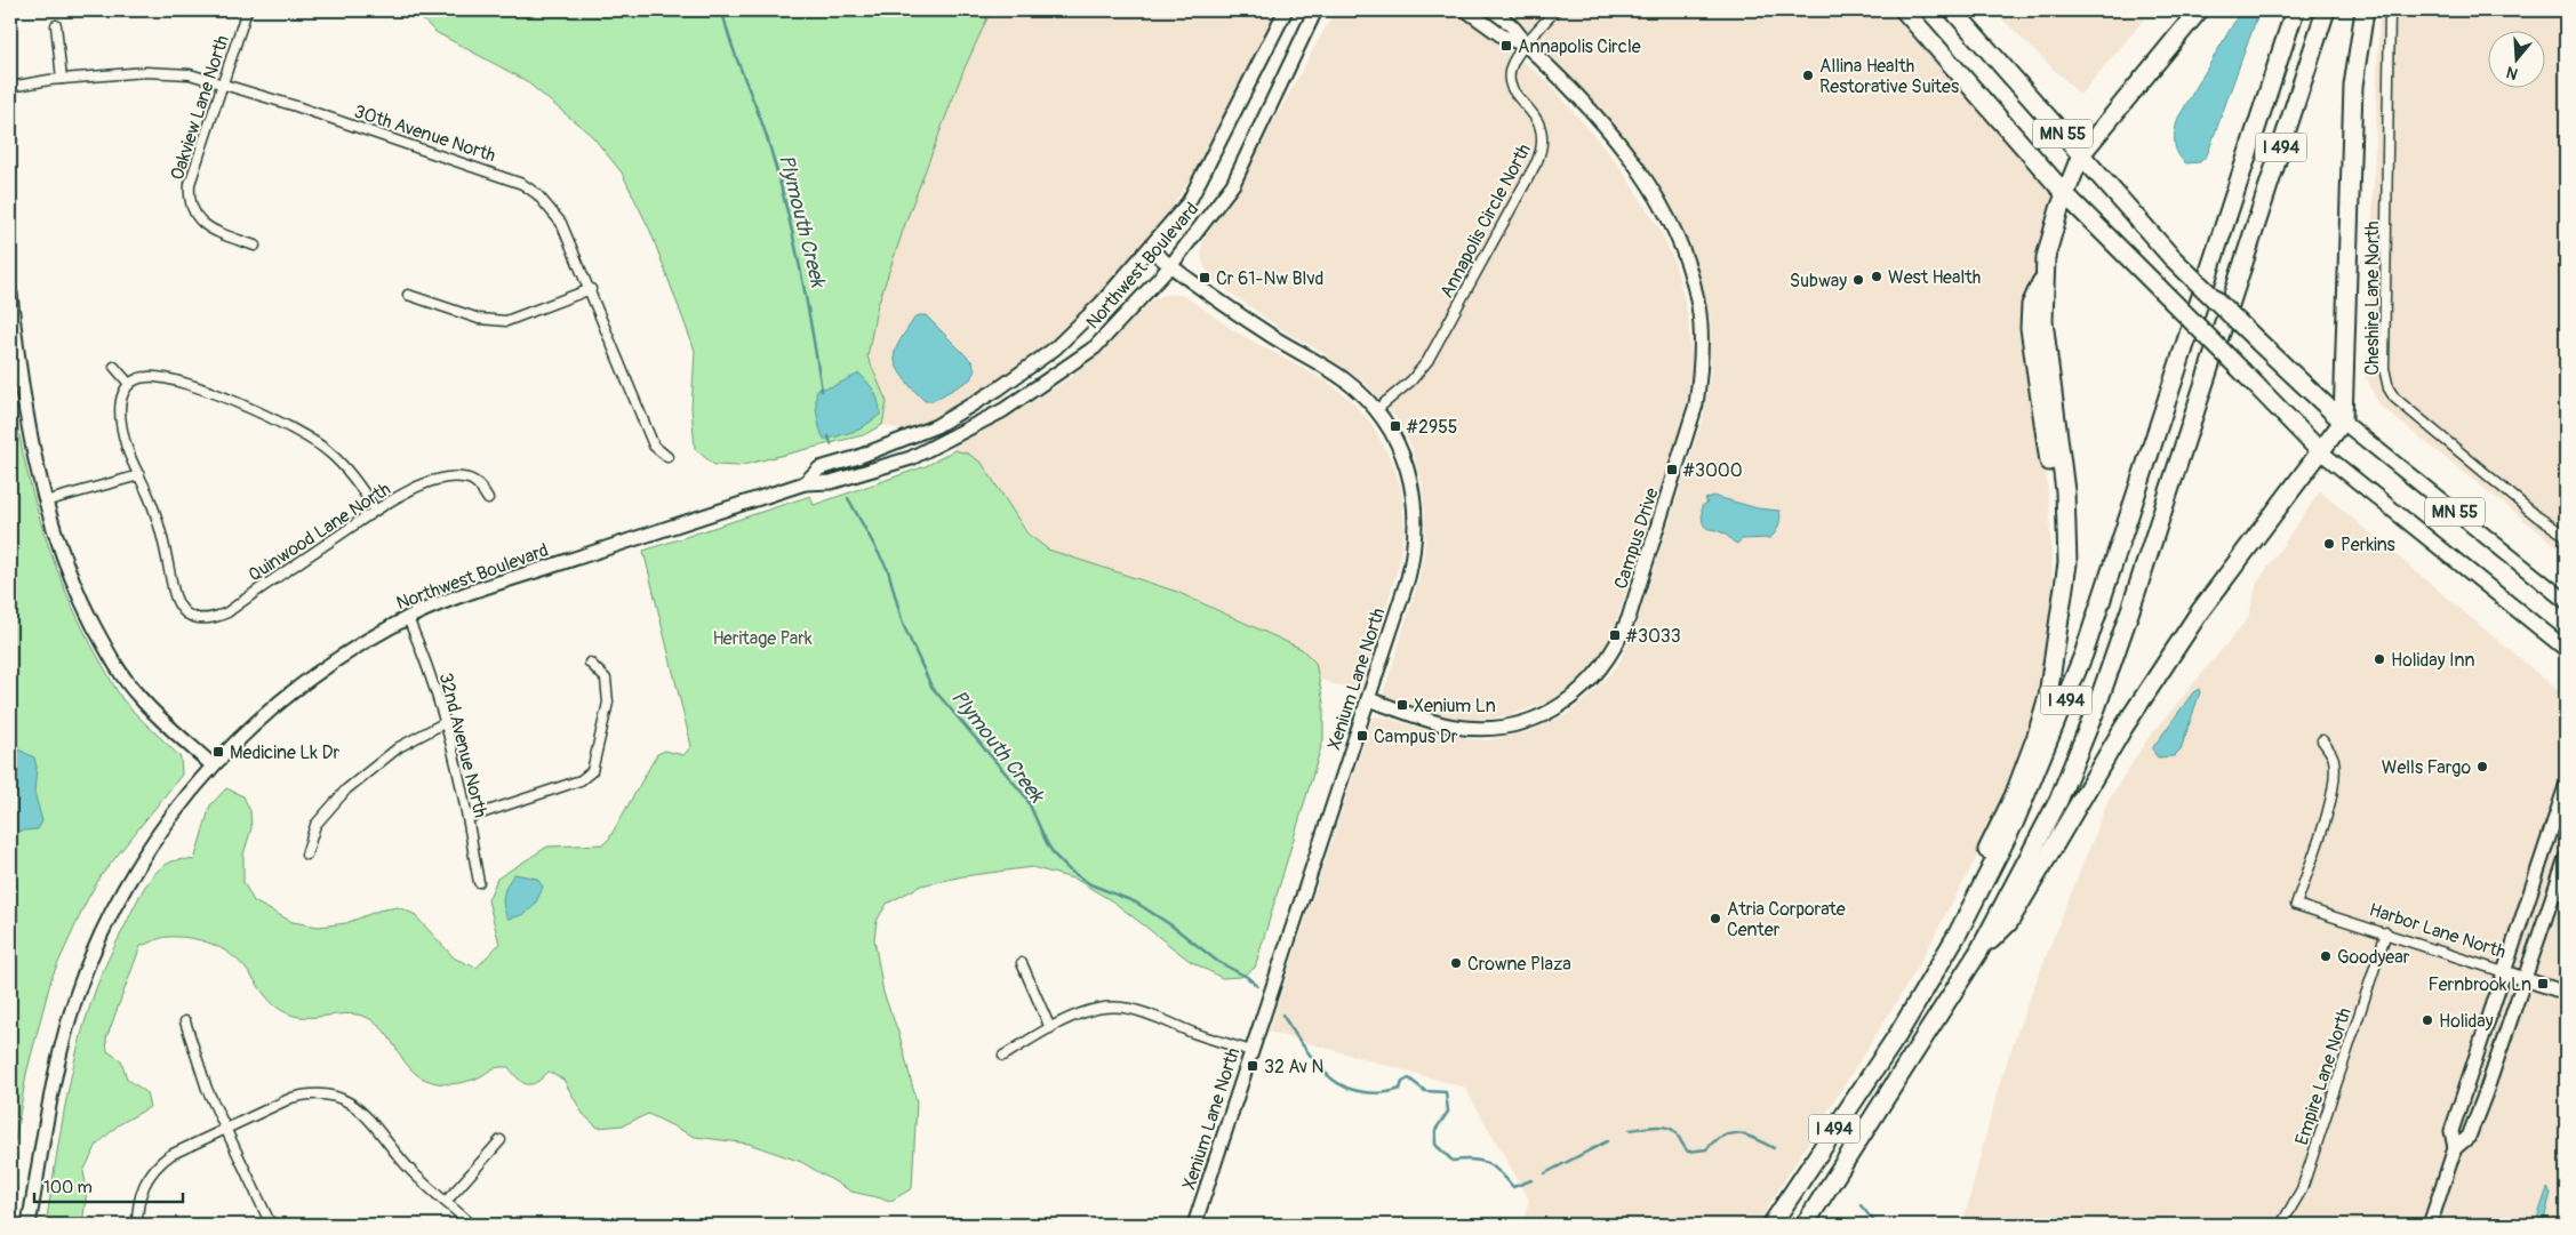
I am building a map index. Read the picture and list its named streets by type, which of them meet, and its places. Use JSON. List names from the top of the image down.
{
  "streets": {
    "highway": ["MN 55", "I 494"],
    "street": [
      "Oakview Lane North",
      "30th Avenue North",
      "Annapolis Circle North",
      "Northwest Boulevard",
      "Cheshire Lane North",
      "Quinwood Lane North",
      "Campus Drive",
      "Xenium Lane North",
      "32nd Avenue North",
      "Harbor Lane North",
      "Empire Lane North"
    ]
  },
  "crossings": [
    ["Oakview Lane North", "30th Avenue North"],
    ["Annapolis Circle North", "Campus Drive"],
    ["Annapolis Circle North", "Xenium Lane North"],
    ["Northwest Boulevard", "Xenium Lane North"],
    ["Northwest Boulevard", "32nd Avenue North"],
    ["Campus Drive", "Xenium Lane North"],
    ["Harbor Lane North", "Empire Lane North"]
  ],
  "water": ["Plymouth Creek"],
  "parks": ["Heritage Park"],
  "places": {
    "transit": [
      "Annapolis Circle",
      "Cr 61-Nw Blvd",
      "#2955",
      "#3000",
      "#3033",
      "Xenium Ln",
      "Campus Dr",
      "Medicine Lk Dr",
      "Fernbrook Ln",
      "32 Av N"
    ],
    "other": [
      "Allina Health Restorative Suites",
      "West Health",
      "Subway",
      "Perkins",
      "Holiday Inn",
      "Wells Fargo",
      "Atria Corporate Center",
      "Goodyear",
      "Crowne Plaza",
      "Holiday"
    ]
  },
  "scale_bar": "100 m",
  "north": "bottom"
}
